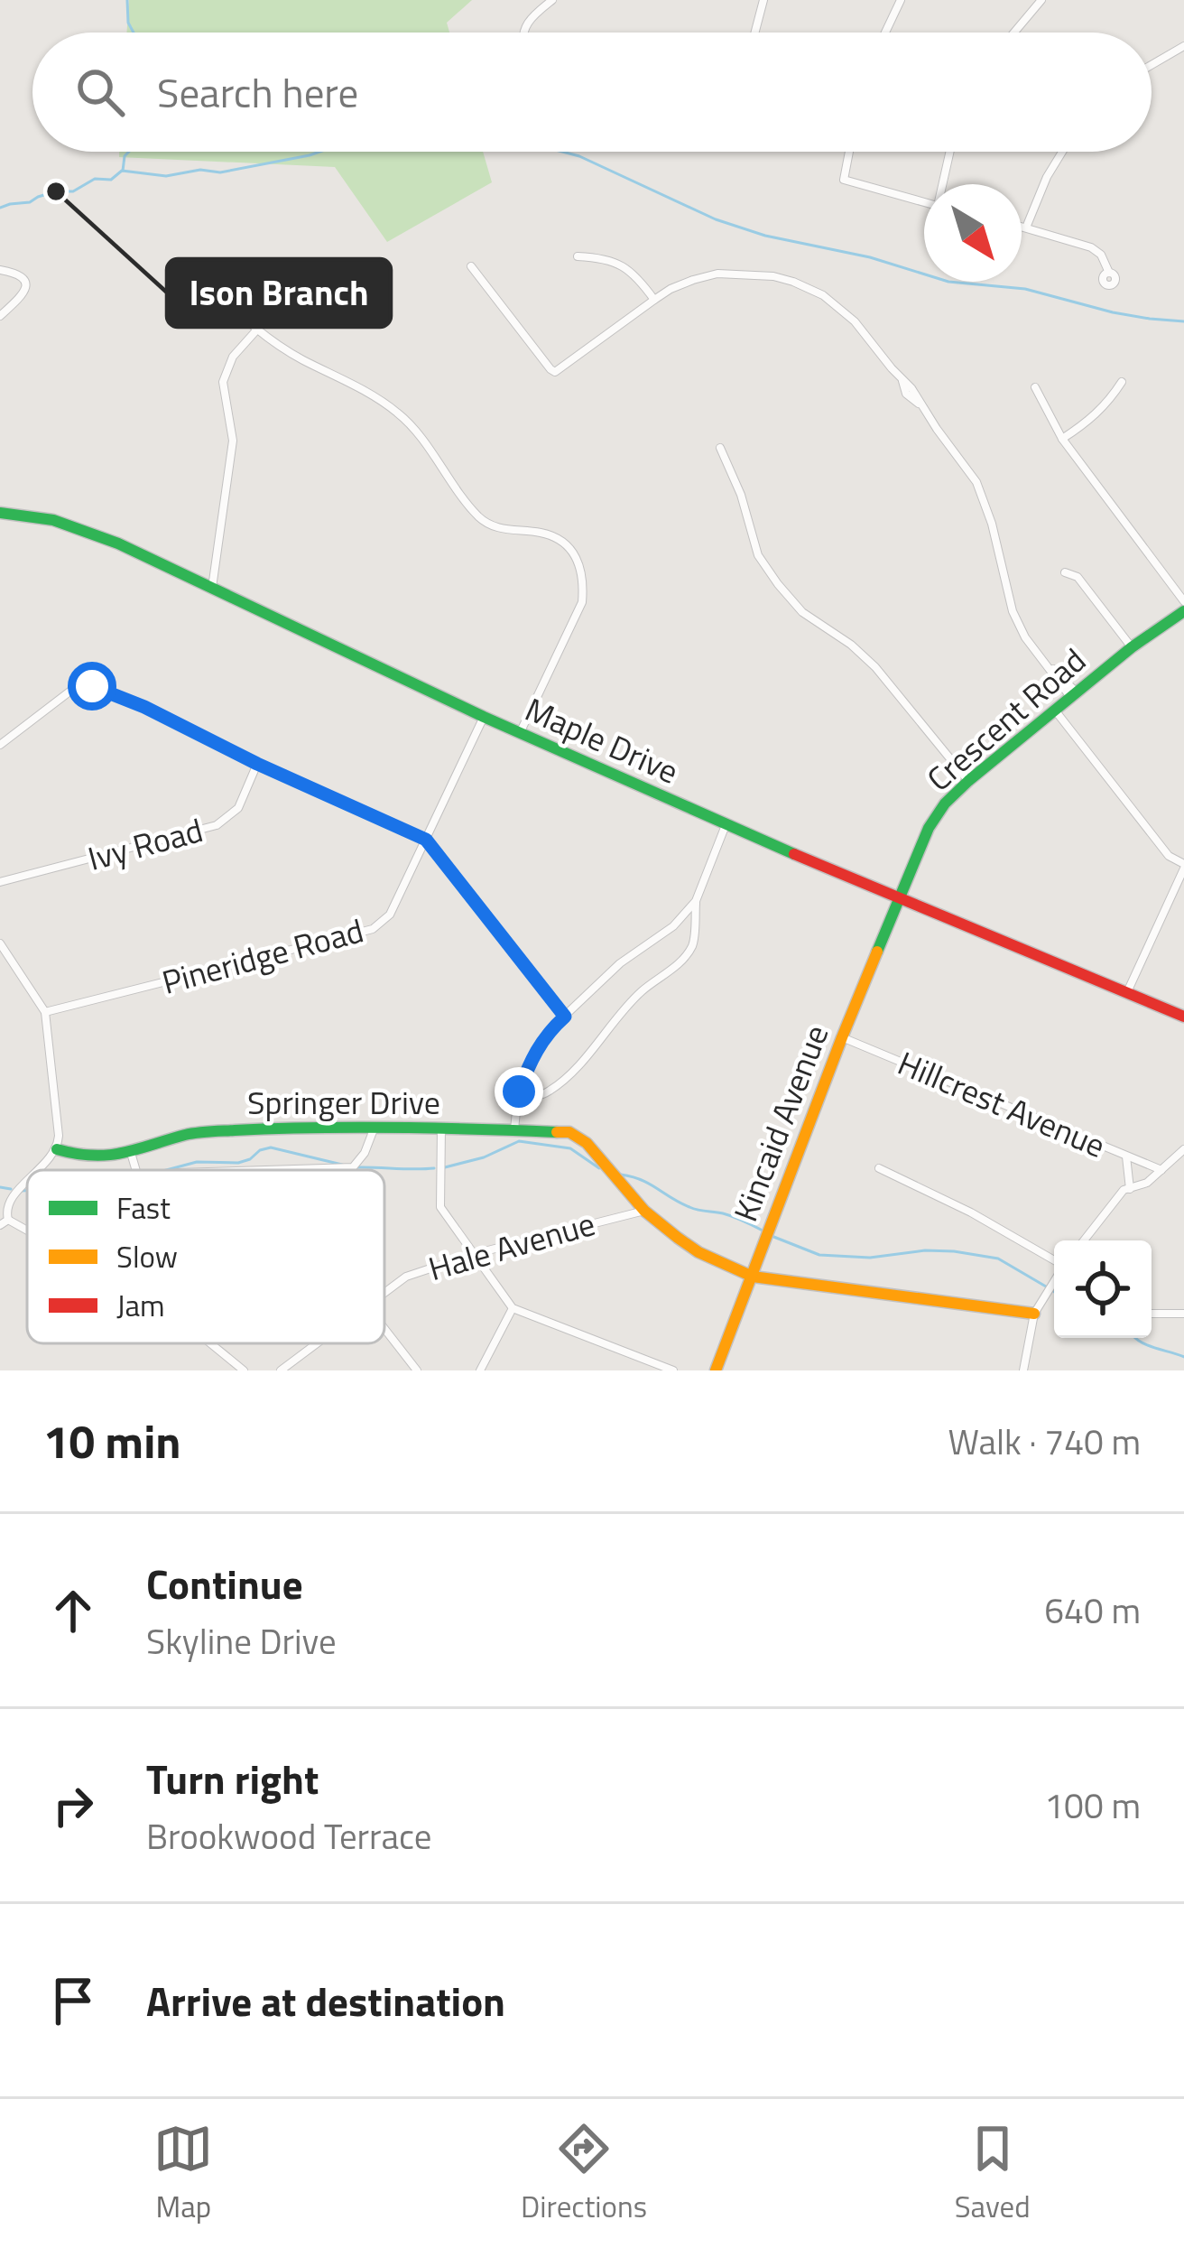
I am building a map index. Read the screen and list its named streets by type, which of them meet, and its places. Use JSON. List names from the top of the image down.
{
  "streets": {
    "street": [
      "Crescent Road",
      "Maple Drive",
      "Ivy Road",
      "Pineridge Road",
      "Springer Drive",
      "Hillcrest Avenue",
      "Kincaid Avenue",
      "Hale Avenue"
    ]
  },
  "crossings": [
    ["Crescent Road", "Maple Drive"],
    ["Crescent Road", "Kincaid Avenue"],
    ["Maple Drive", "Pineridge Road"],
    ["Maple Drive", "Kincaid Avenue"],
    ["Springer Drive", "Kincaid Avenue"],
    ["Springer Drive", "Hale Avenue"],
    ["Hillcrest Avenue", "Kincaid Avenue"]
  ],
  "places": ["Ison Branch"],
  "legend": ["Fast", "Slow", "Jam"],
  "north": "bottom right",
  "page": {
    "search": "Search here",
    "heading": ["10 min", "Walk · 740 m"],
    "list": [
      ["Continue", "Skyline Drive", "640 m"],
      ["Turn right", "Brookwood Terrace", "100 m"],
      "Arrive at destination"
    ],
    "nav": ["Map", "Directions", "Saved"]
  }
}
